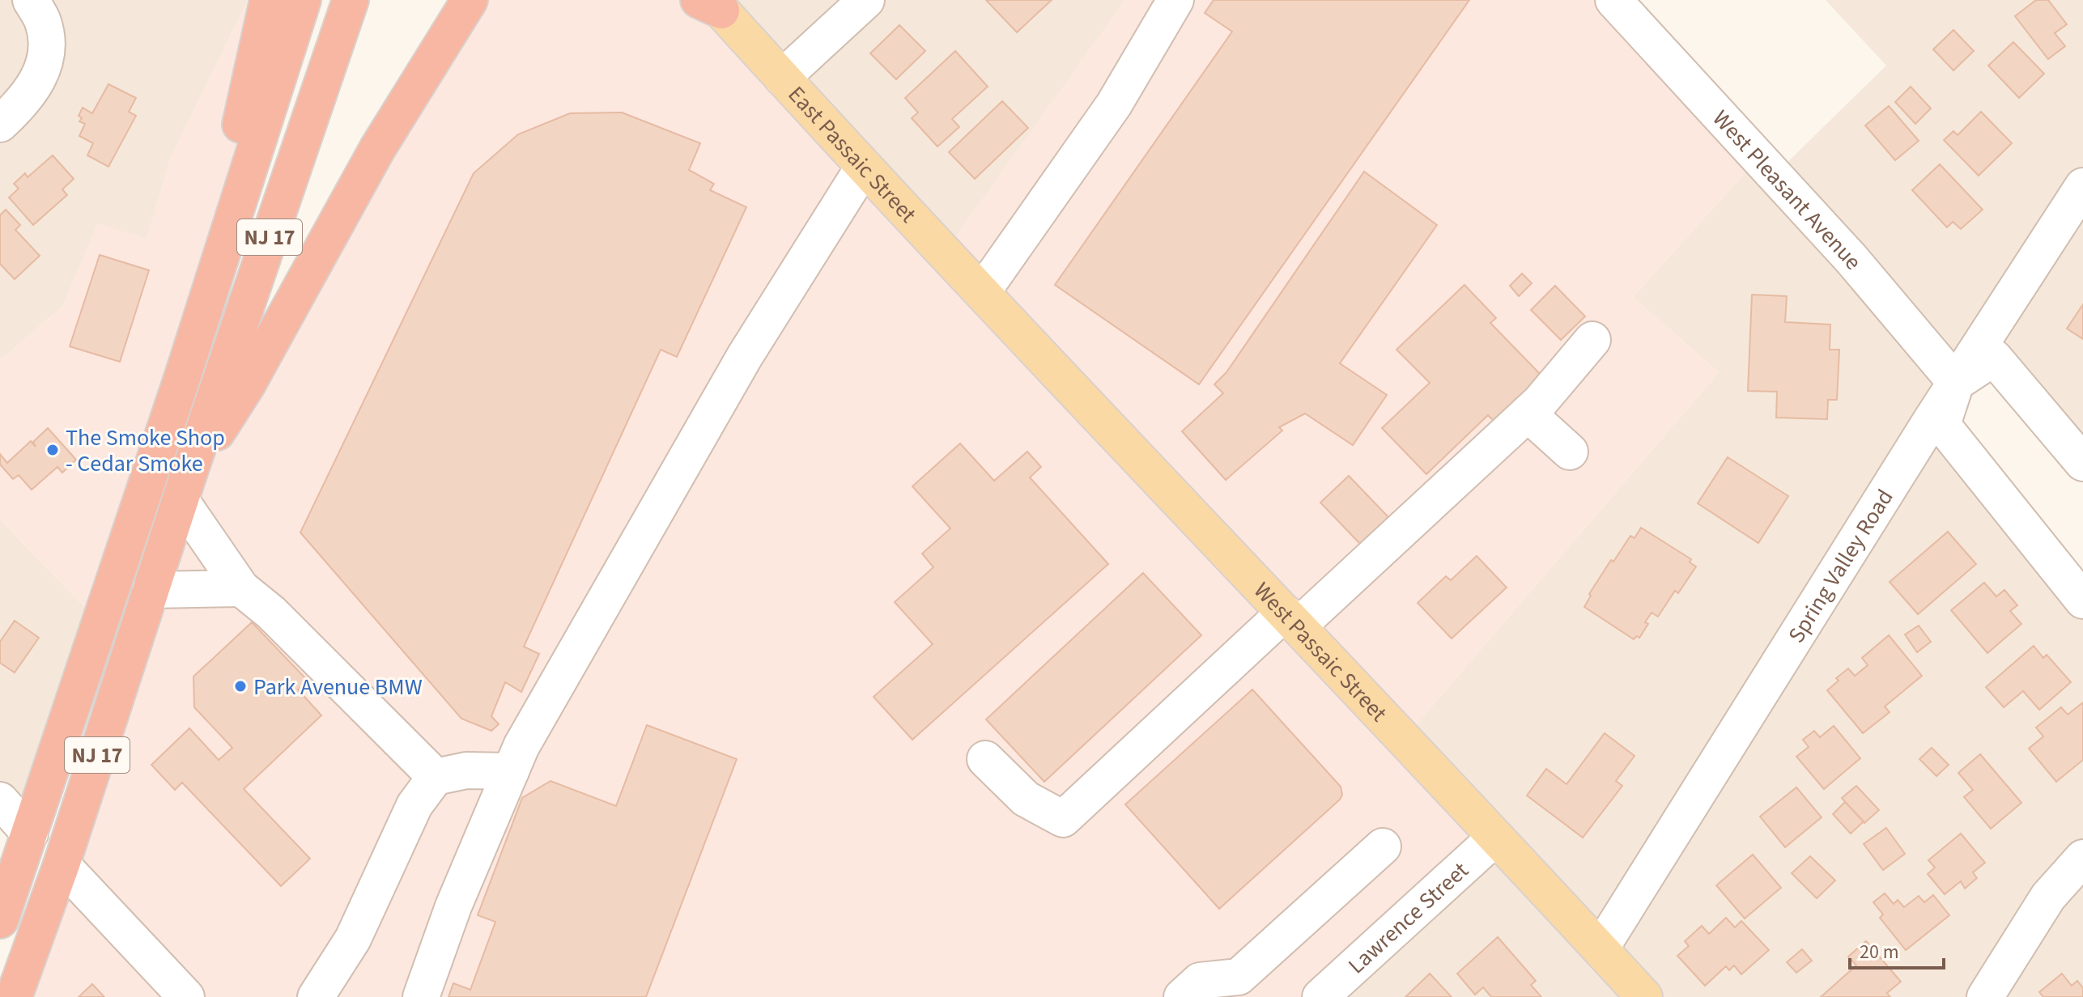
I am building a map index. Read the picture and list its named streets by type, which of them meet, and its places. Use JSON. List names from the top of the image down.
{
  "streets": {
    "highway": ["NJ 17"],
    "main road": ["East Passaic Street", "West Passaic Street"],
    "street": ["West Pleasant Avenue", "Spring Valley Road", "Lawrence Street"]
  },
  "crossings": [
    ["East Passaic Street", "West Passaic Street"],
    ["West Pleasant Avenue", "Spring Valley Road"],
    ["Spring Valley Road", "West Passaic Street"],
    ["West Passaic Street", "Lawrence Street"]
  ],
  "places": ["The Smoke Shop - Cedar Smoke", "Park Avenue BMW"],
  "scale_bar": "20 m"
}
